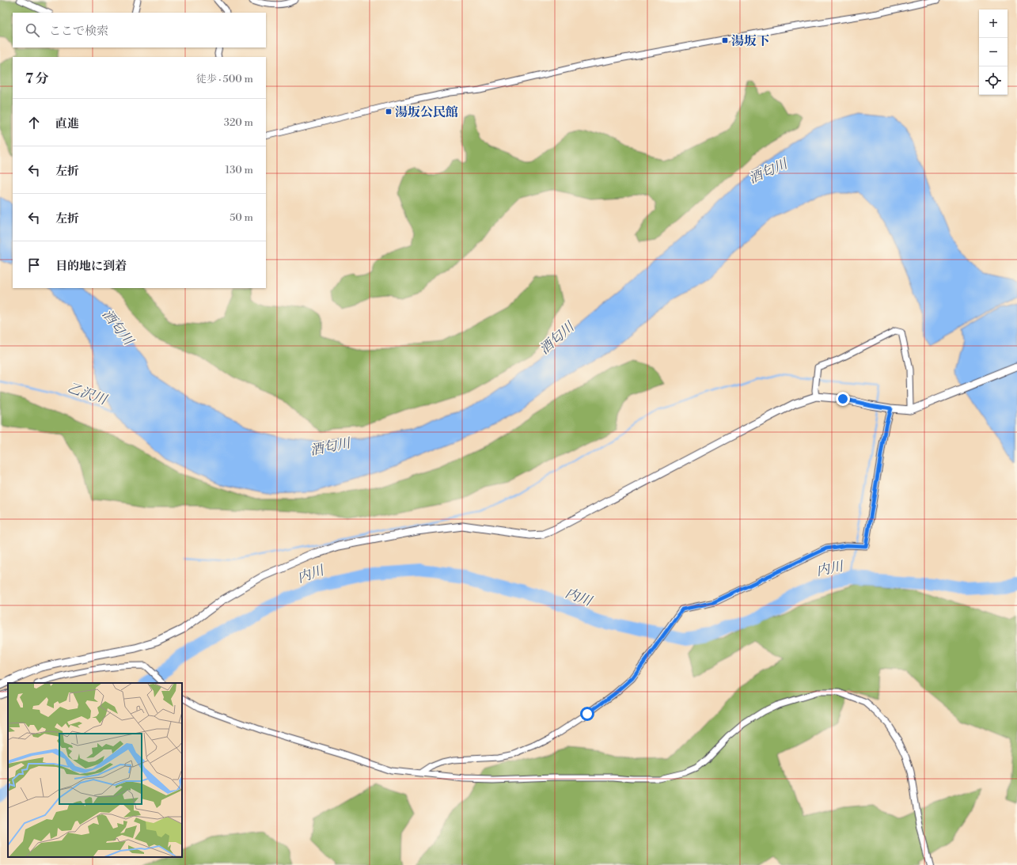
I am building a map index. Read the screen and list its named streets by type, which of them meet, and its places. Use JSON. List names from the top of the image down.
{
  "water": ["酒匂川", "乙沢川", "内川"],
  "places": {
    "transit": ["湯坂下", "湯坂公民館"]
  },
  "page": {
    "map_buttons": ["+", "−"],
    "search": "ここで検索",
    "heading": ["7 分", "徒歩 · 500 m"],
    "list": [
      ["直進", "320 m"],
      ["左折", "130 m"],
      ["左折", "50 m"],
      "目的地に到着"
    ]
  }
}
